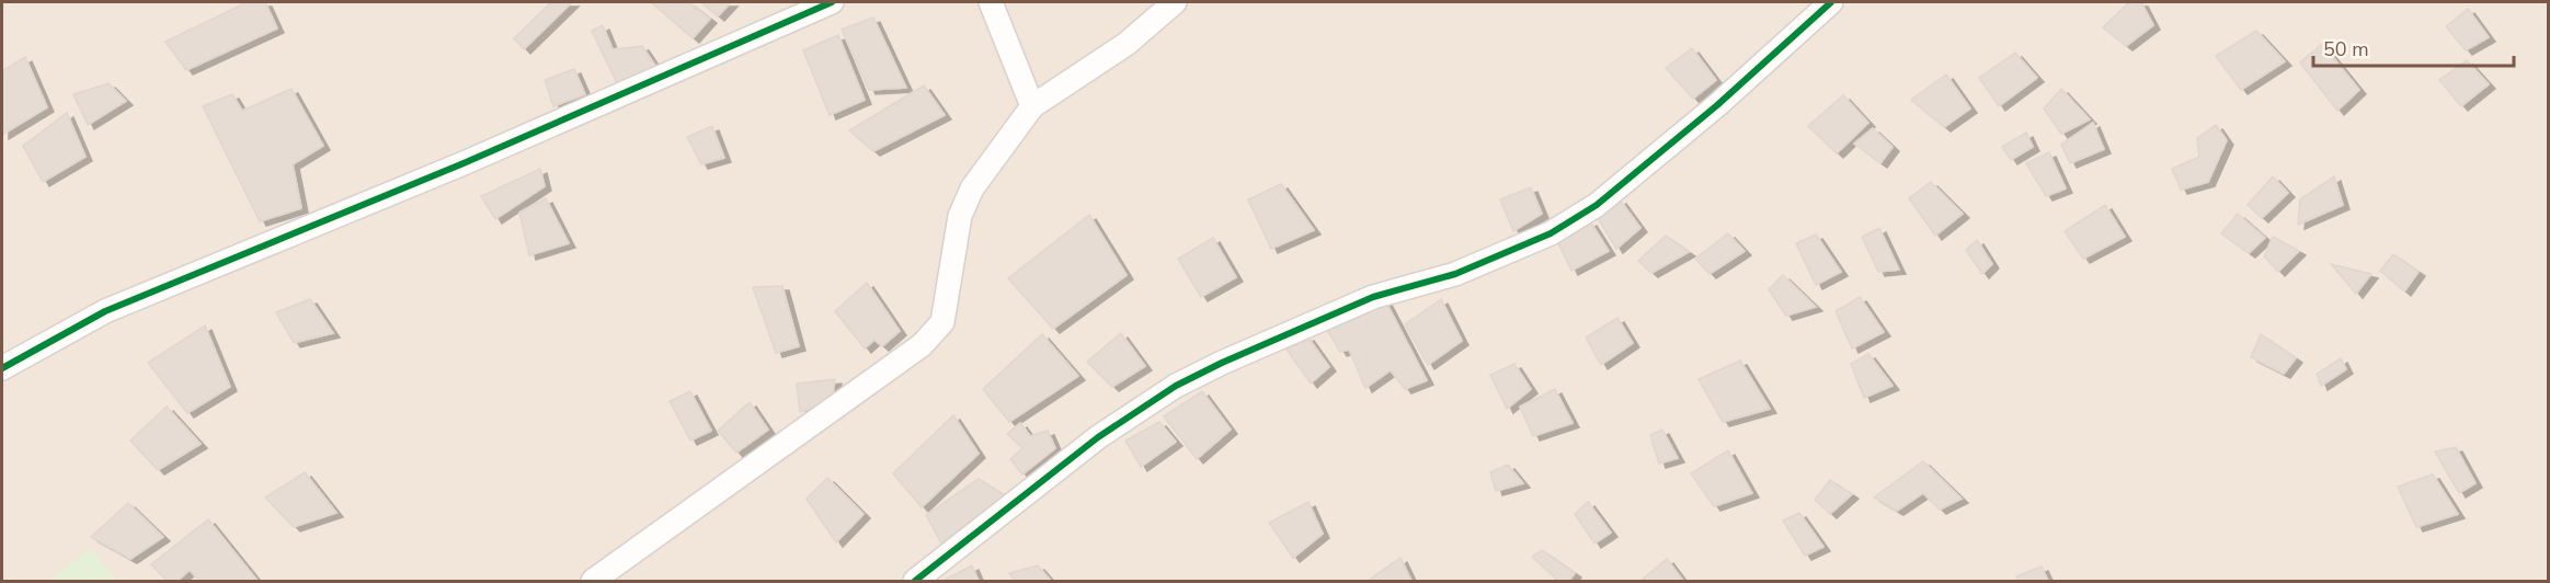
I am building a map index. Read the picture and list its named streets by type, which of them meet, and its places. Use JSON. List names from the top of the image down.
{
  "scale_bar": "50 m"
}
